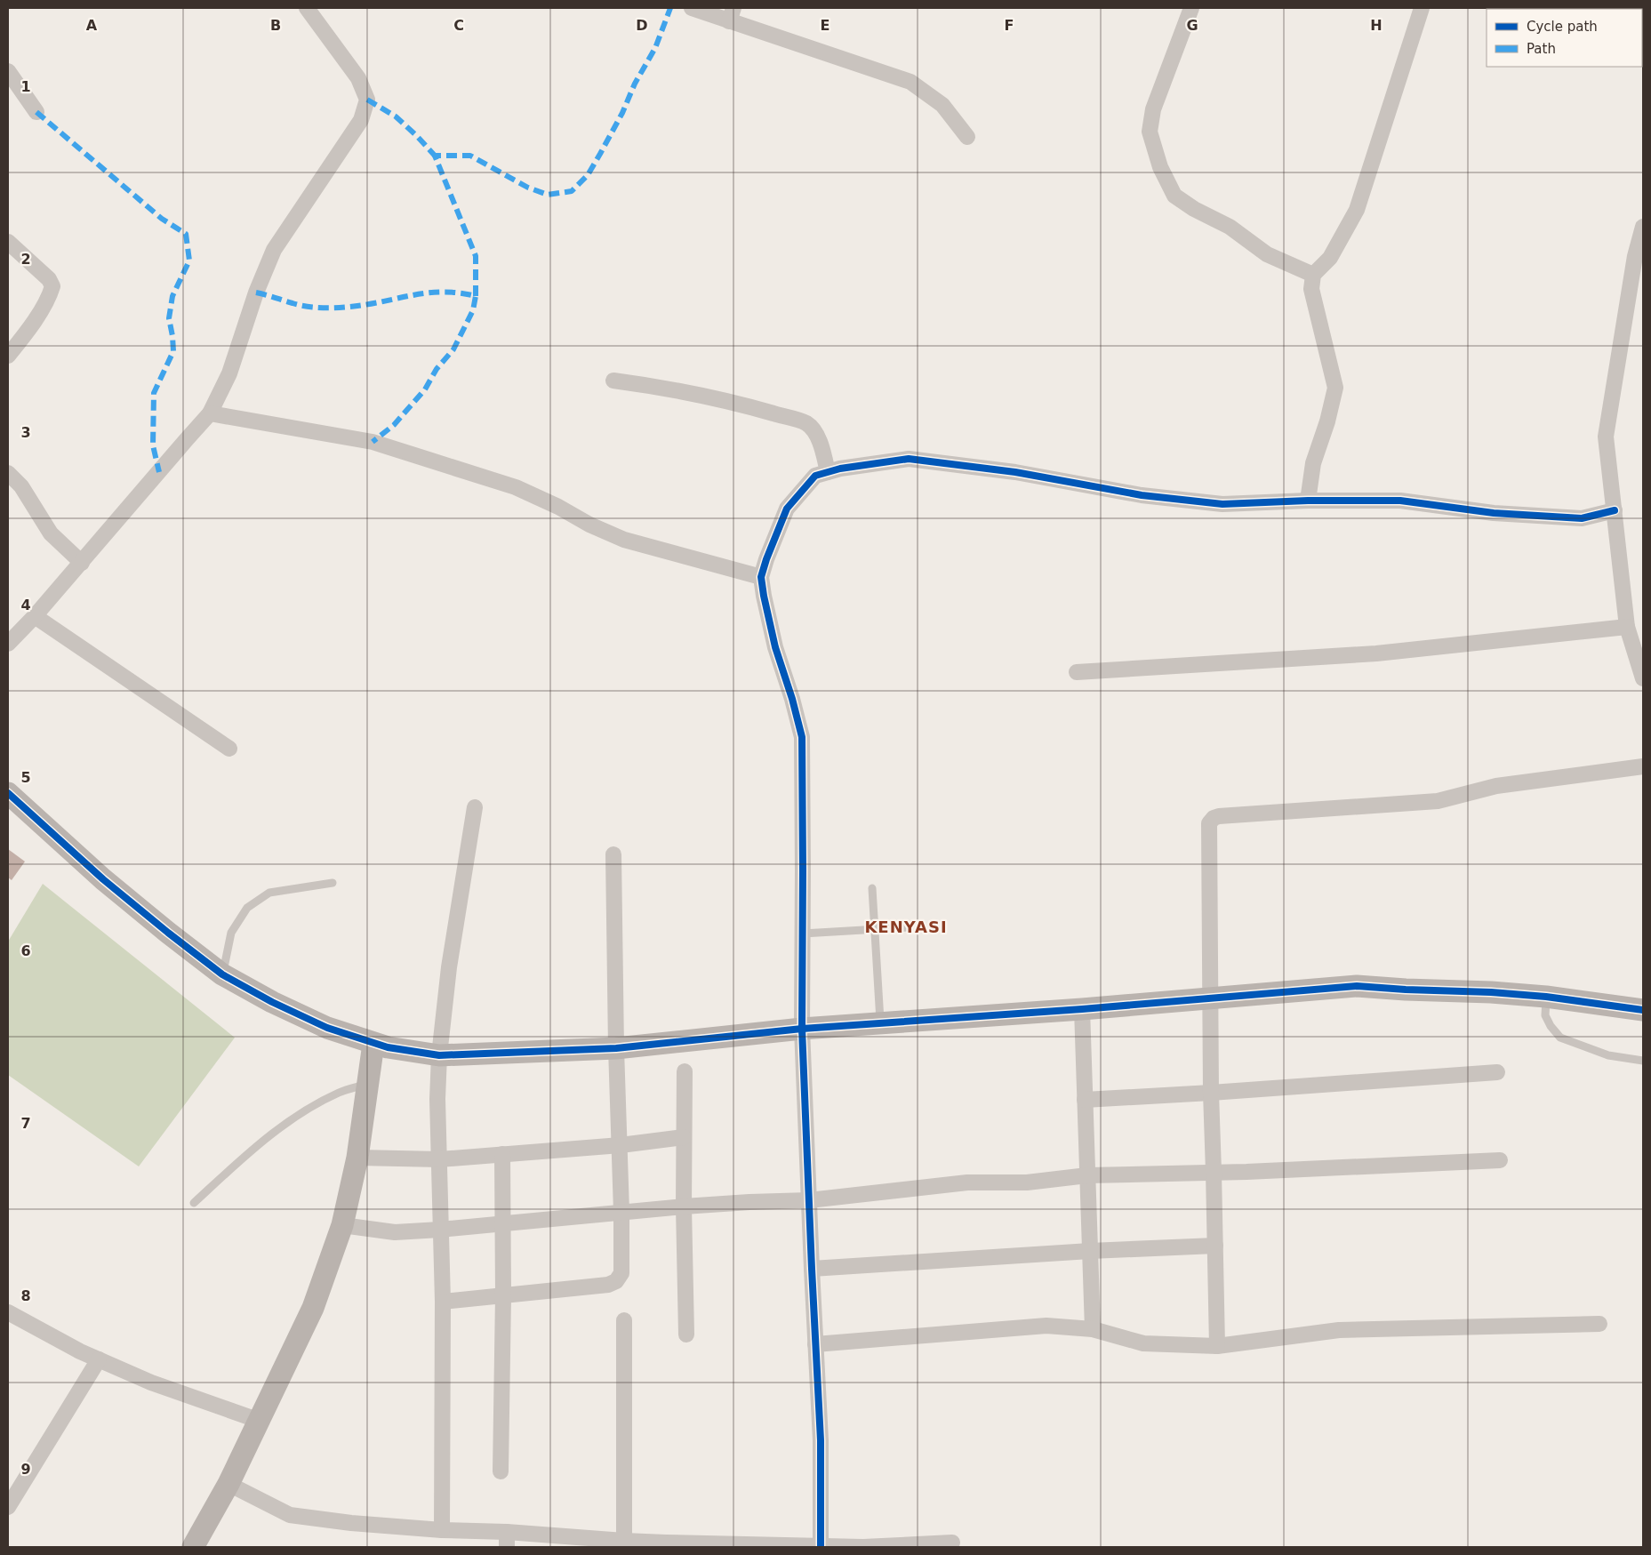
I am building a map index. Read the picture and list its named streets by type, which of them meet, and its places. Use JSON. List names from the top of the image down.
{
  "districts": ["KENYASI"],
  "legend": ["Cycle path", "Path"],
  "grid": {
    "columns": [
      "A",
      "B",
      "C",
      "D",
      "E",
      "F",
      "G",
      "H"
    ],
    "rows": [
      "1",
      "2",
      "3",
      "4",
      "5",
      "6",
      "7",
      "8",
      "9"
    ]
  }
}
